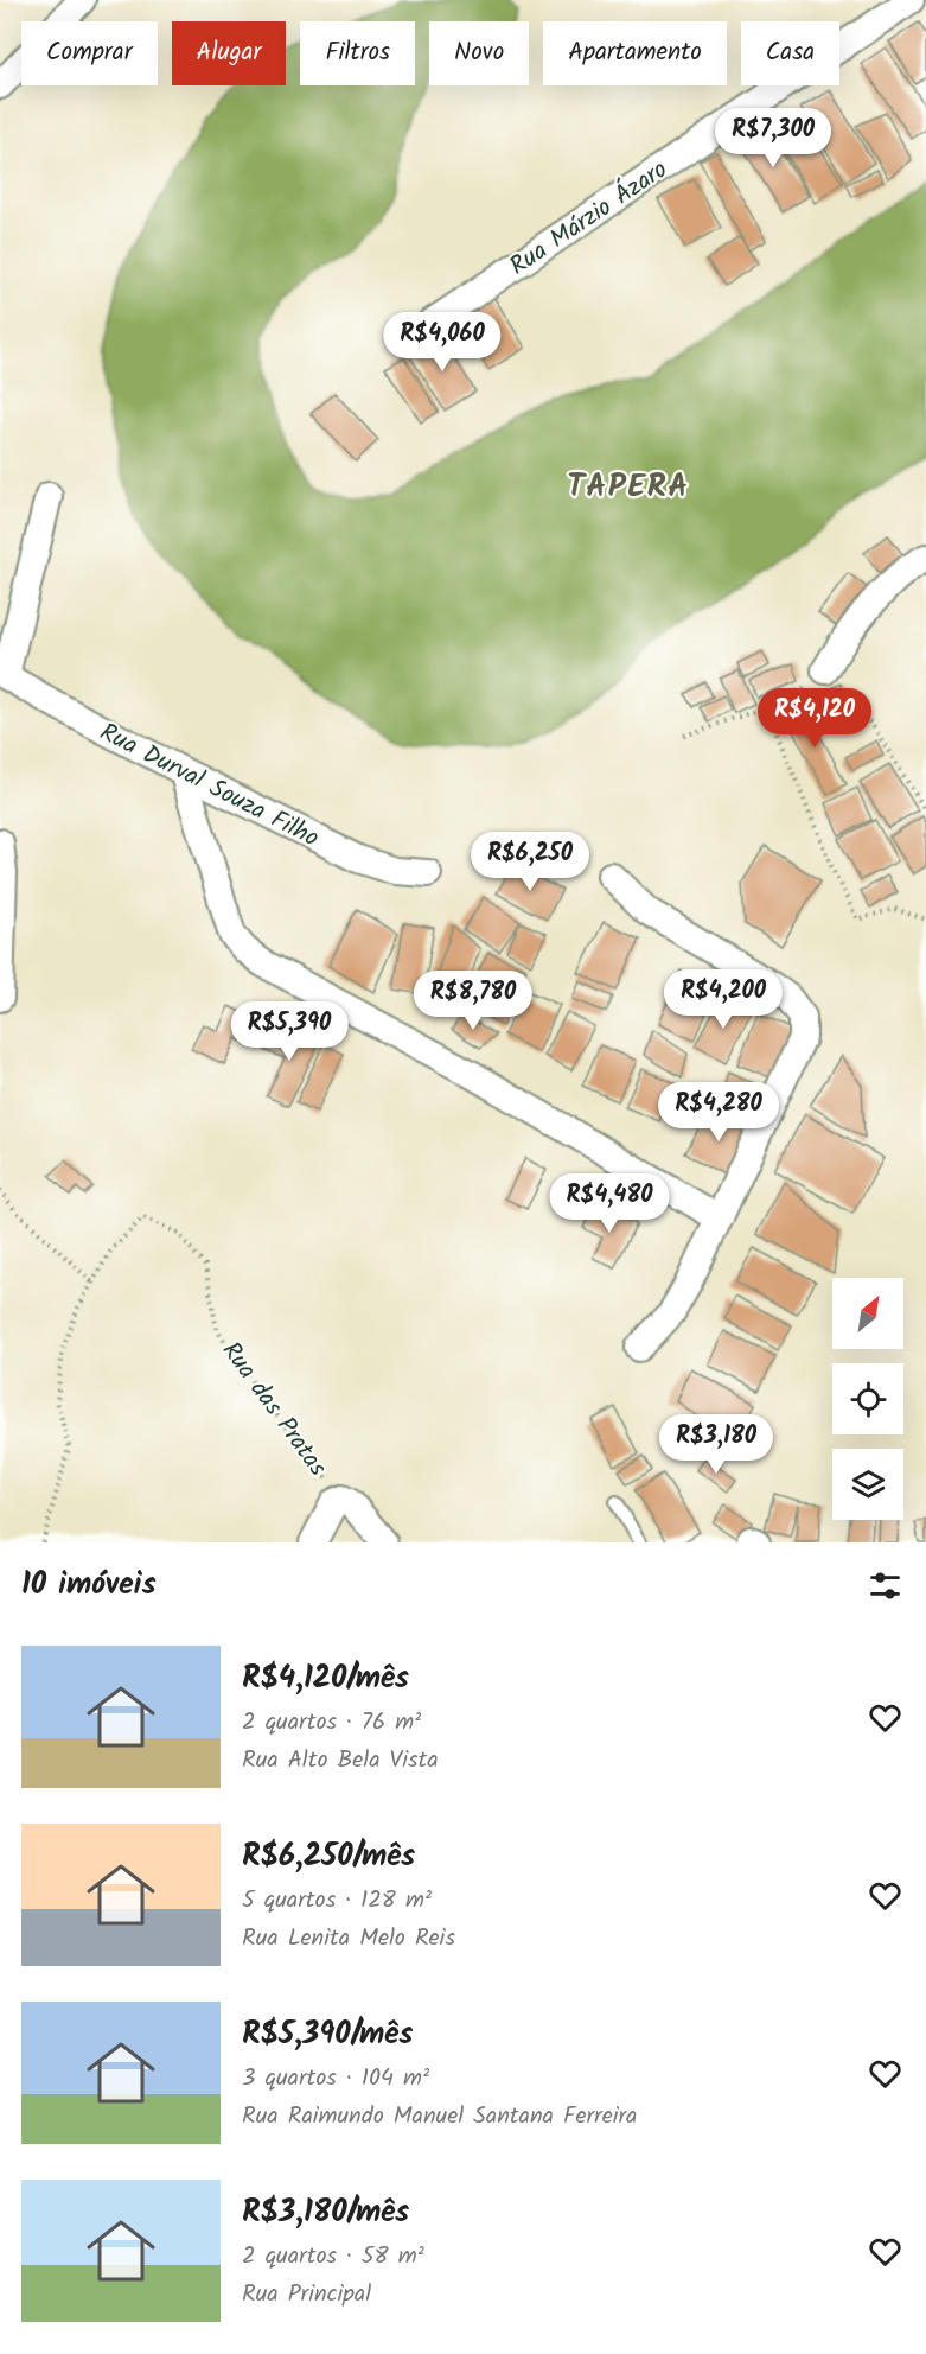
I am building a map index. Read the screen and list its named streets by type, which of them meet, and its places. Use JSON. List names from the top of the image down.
{
  "streets": {
    "street": ["Rua Márzio Ázaro", "Rua Durval Souza Filho", "Rua das Pratas"]
  },
  "districts": ["TAPERA"],
  "north": "top right",
  "page": {
    "chip": [
      "Comprar",
      "Alugar",
      "Filtros",
      "Novo",
      "Apartamento",
      "Casa"
    ],
    "price": [
      "R$7,300",
      "R$4,060",
      "R$4,120",
      "R$6,250",
      "R$4,200",
      "R$8,780",
      "R$5,390",
      "R$4,280",
      "R$4,480",
      "R$3,180"
    ],
    "heading": "10 imóveis",
    "list": [
      {
        "name": "R$4,120/mês",
        "note": "2 quartos · 76 m² · Rua Alto Bela Vista"
      },
      {
        "name": "R$6,250/mês",
        "note": "5 quartos · 128 m² · Rua Lenita Melo Reis"
      },
      {
        "name": "R$5,390/mês",
        "note": "3 quartos · 104 m² · Rua Raimundo Manuel Santana Ferreira"
      },
      {
        "name": "R$3,180/mês",
        "note": "2 quartos · 58 m² · Rua Principal"
      }
    ]
  }
}
